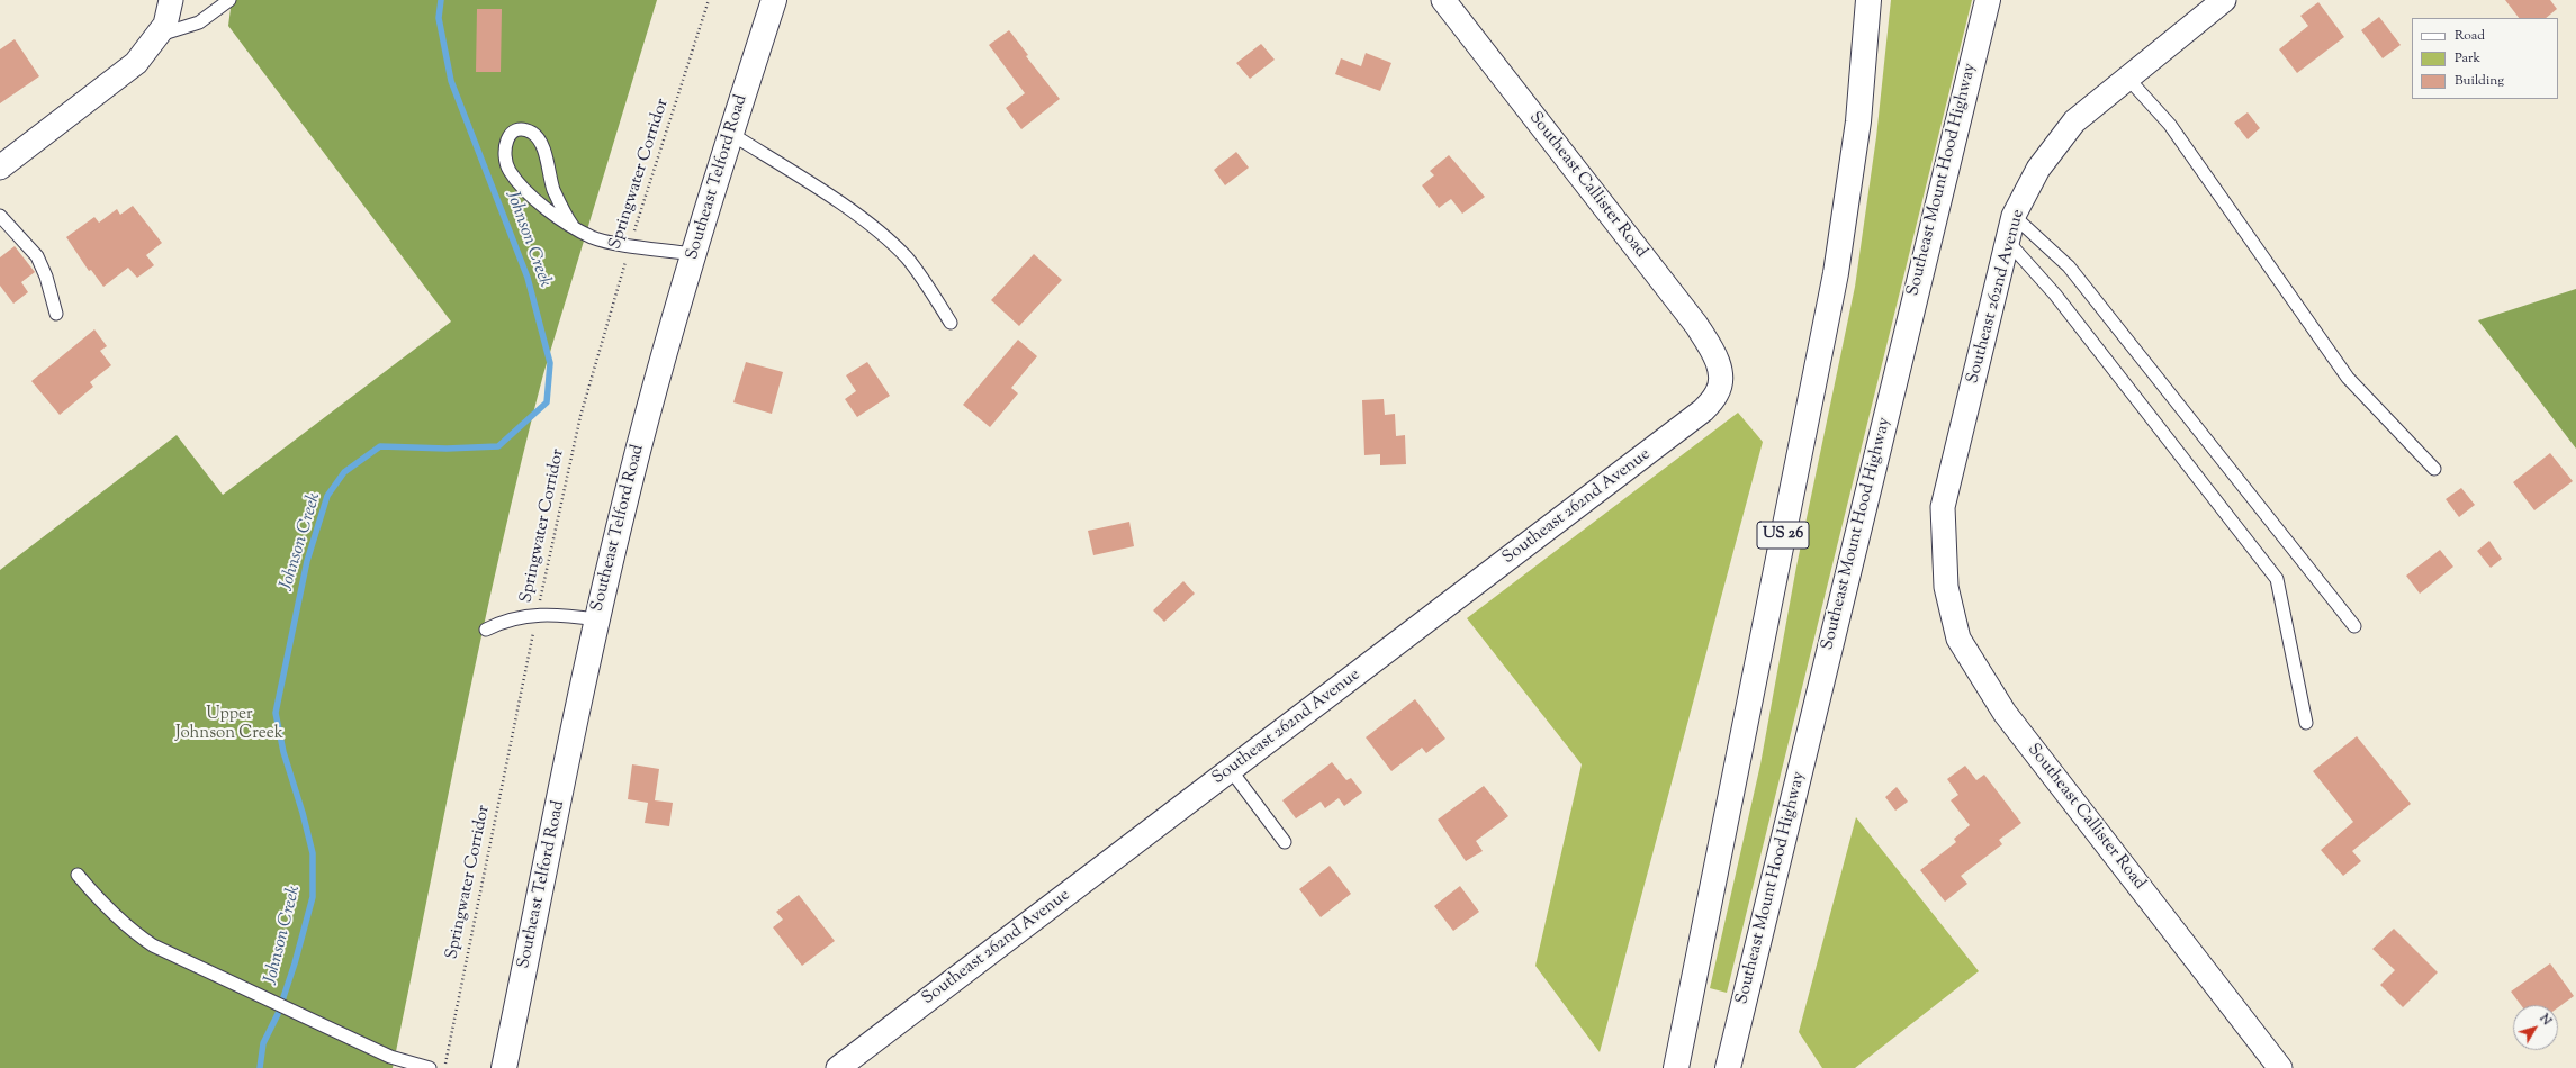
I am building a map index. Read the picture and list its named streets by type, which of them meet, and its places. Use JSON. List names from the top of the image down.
{
  "streets": {
    "main road": ["Southeast Telford Road", "Southeast Mount Hood Highway", "US 26"],
    "street": ["Southeast Callister Road", "Southeast 262nd Avenue"],
    "path": ["Springwater Corridor"]
  },
  "crossings": [
    ["Southeast Callister Road", "Southeast 262nd Avenue"]
  ],
  "water": ["Johnson Creek"],
  "parks": ["Upper Johnson Creek"],
  "legend": ["Road", "Park", "Building"],
  "north": "top right"
}
